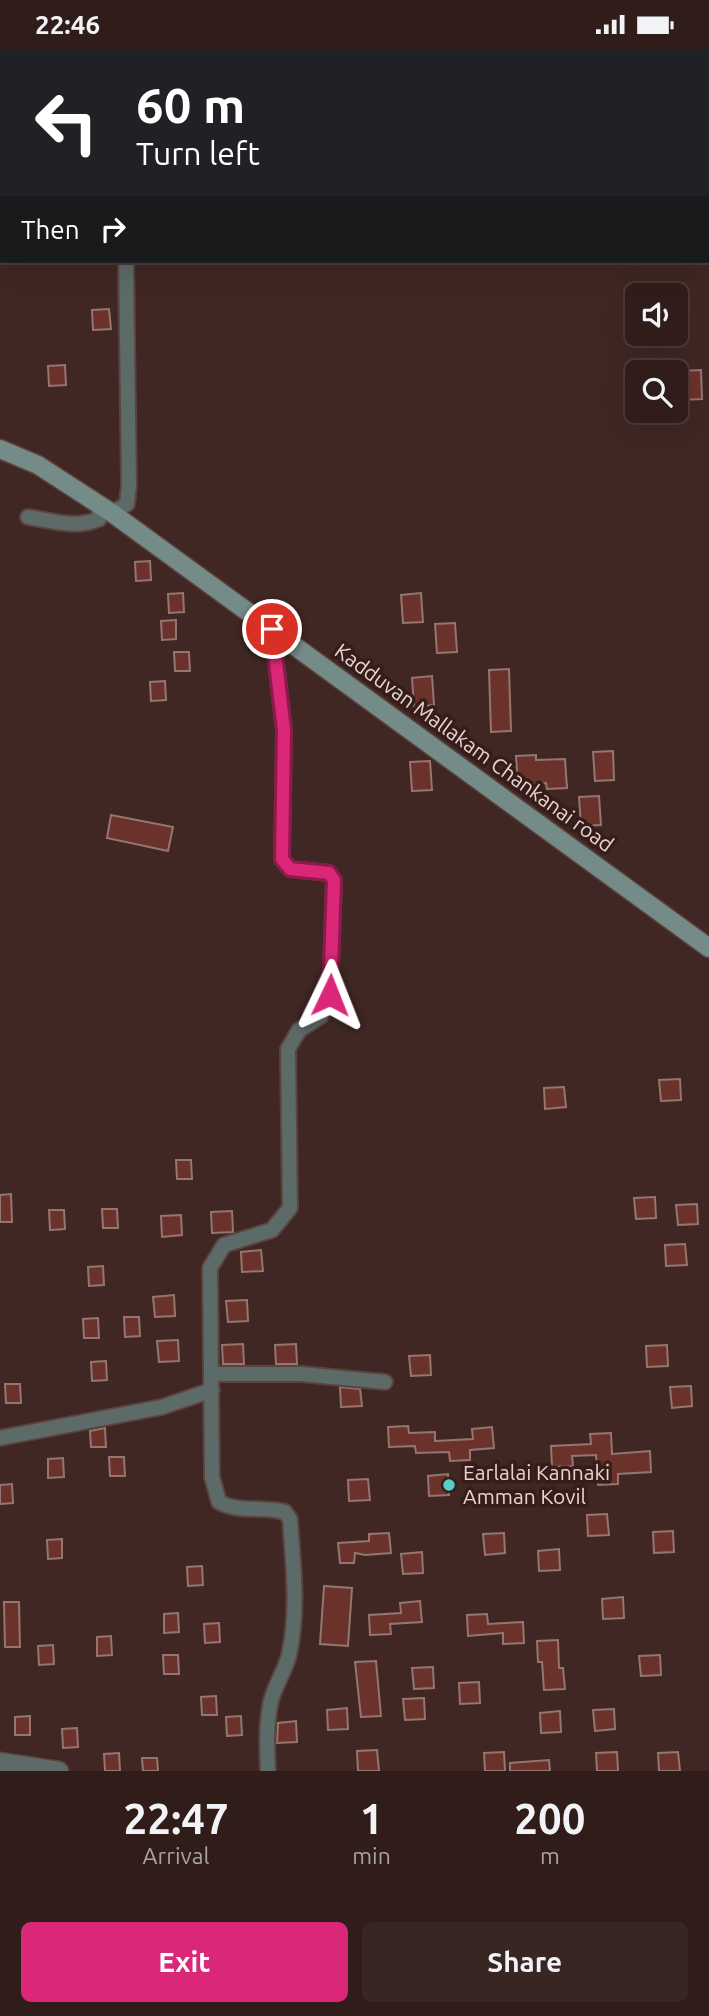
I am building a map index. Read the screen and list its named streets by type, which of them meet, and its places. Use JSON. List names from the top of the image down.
{
  "streets": {
    "main road": ["Kadduvan Mallakam Chankanai road"]
  },
  "places": ["Earlalai Kannaki Amman Kovil"],
  "page": {
    "status": "22:46",
    "turn": ["60 m", "Turn left"],
    "then": "Then",
    "eta": [
      "22:47",
      "Arrival",
      "1",
      "min",
      "200",
      "m"
    ],
    "buttons": ["Exit", "Share"]
  }
}
